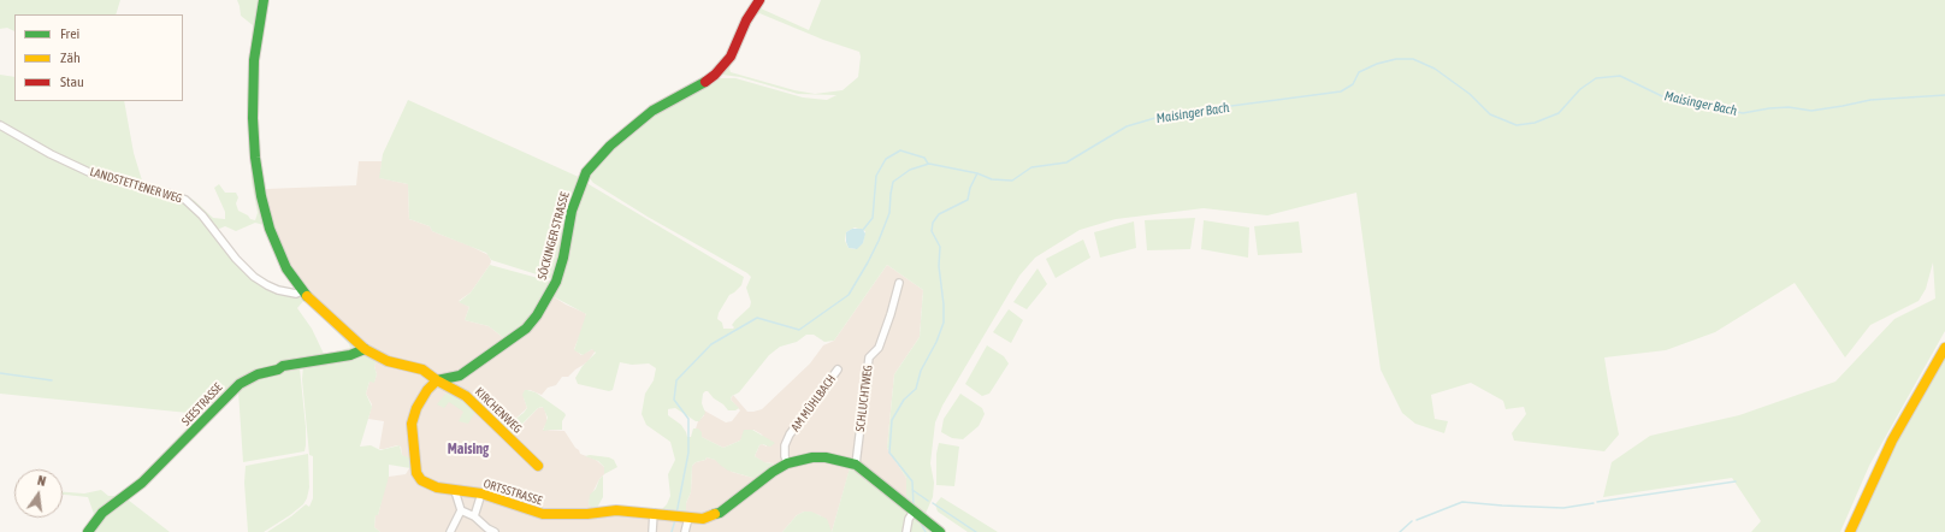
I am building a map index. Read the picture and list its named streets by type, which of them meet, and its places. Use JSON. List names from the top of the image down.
{
  "streets": {
    "street": [
      "LANDSTETTENER WEG",
      "SÖCKINGER STRASSE",
      "SCHLUCHTWEG",
      "AM MÜHLBACH",
      "SEESTRASSE",
      "KIRCHENWEG",
      "ORTSSTRASSE"
    ]
  },
  "crossings": [
    ["SÖCKINGER STRASSE", "KIRCHENWEG"],
    ["SÖCKINGER STRASSE", "ORTSSTRASSE"],
    ["SCHLUCHTWEG", "ORTSSTRASSE"],
    ["AM MÜHLBACH", "ORTSSTRASSE"],
    ["KIRCHENWEG", "ORTSSTRASSE"]
  ],
  "districts": ["Maising"],
  "water": ["Maisinger Bach"],
  "legend": ["Frei", "Zäh", "Stau"],
  "north": "top"
}
